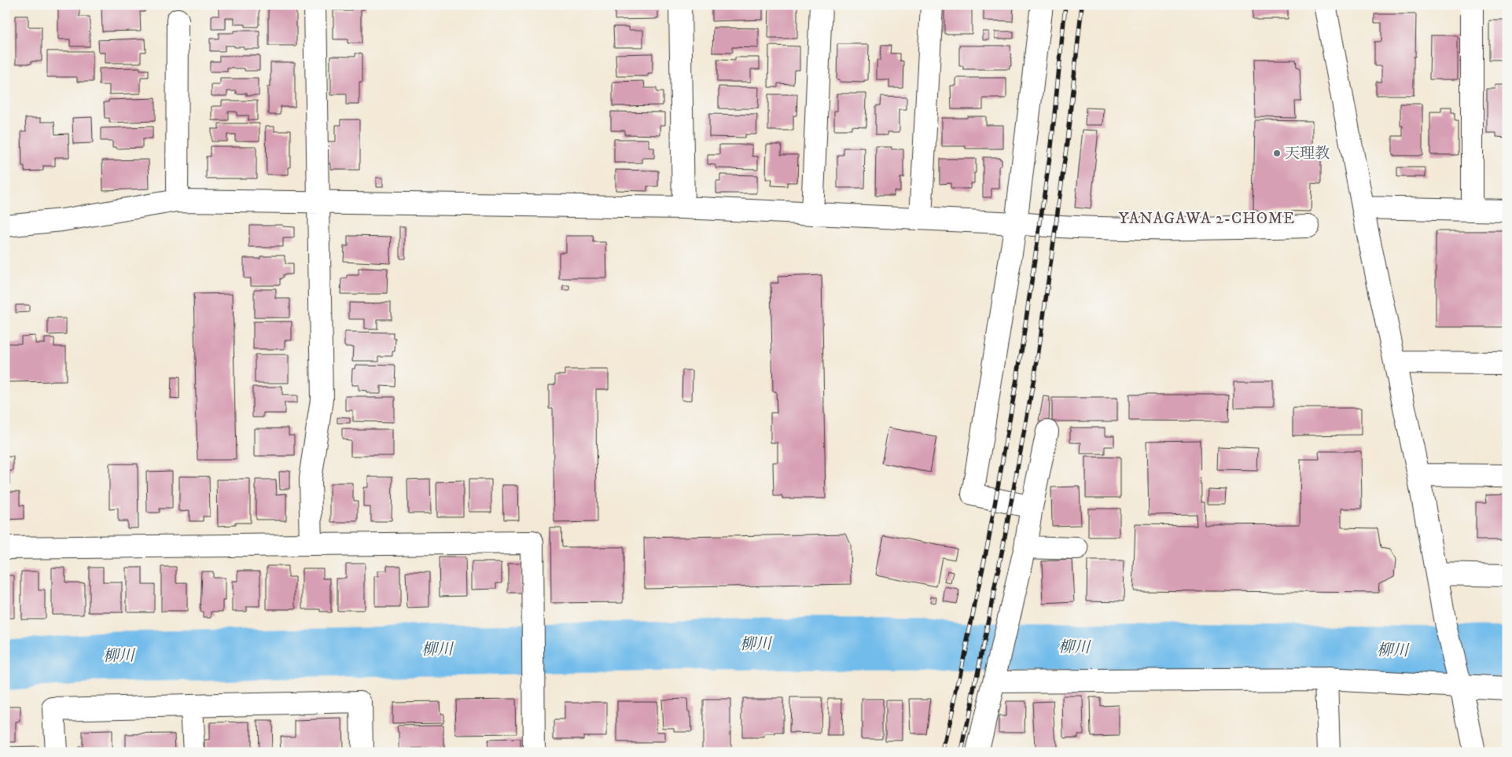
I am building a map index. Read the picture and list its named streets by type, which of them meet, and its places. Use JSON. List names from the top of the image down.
{
  "districts": ["YANAGAWA 2-CHOME"],
  "water": ["柳川"],
  "places": ["天理教"]
}
